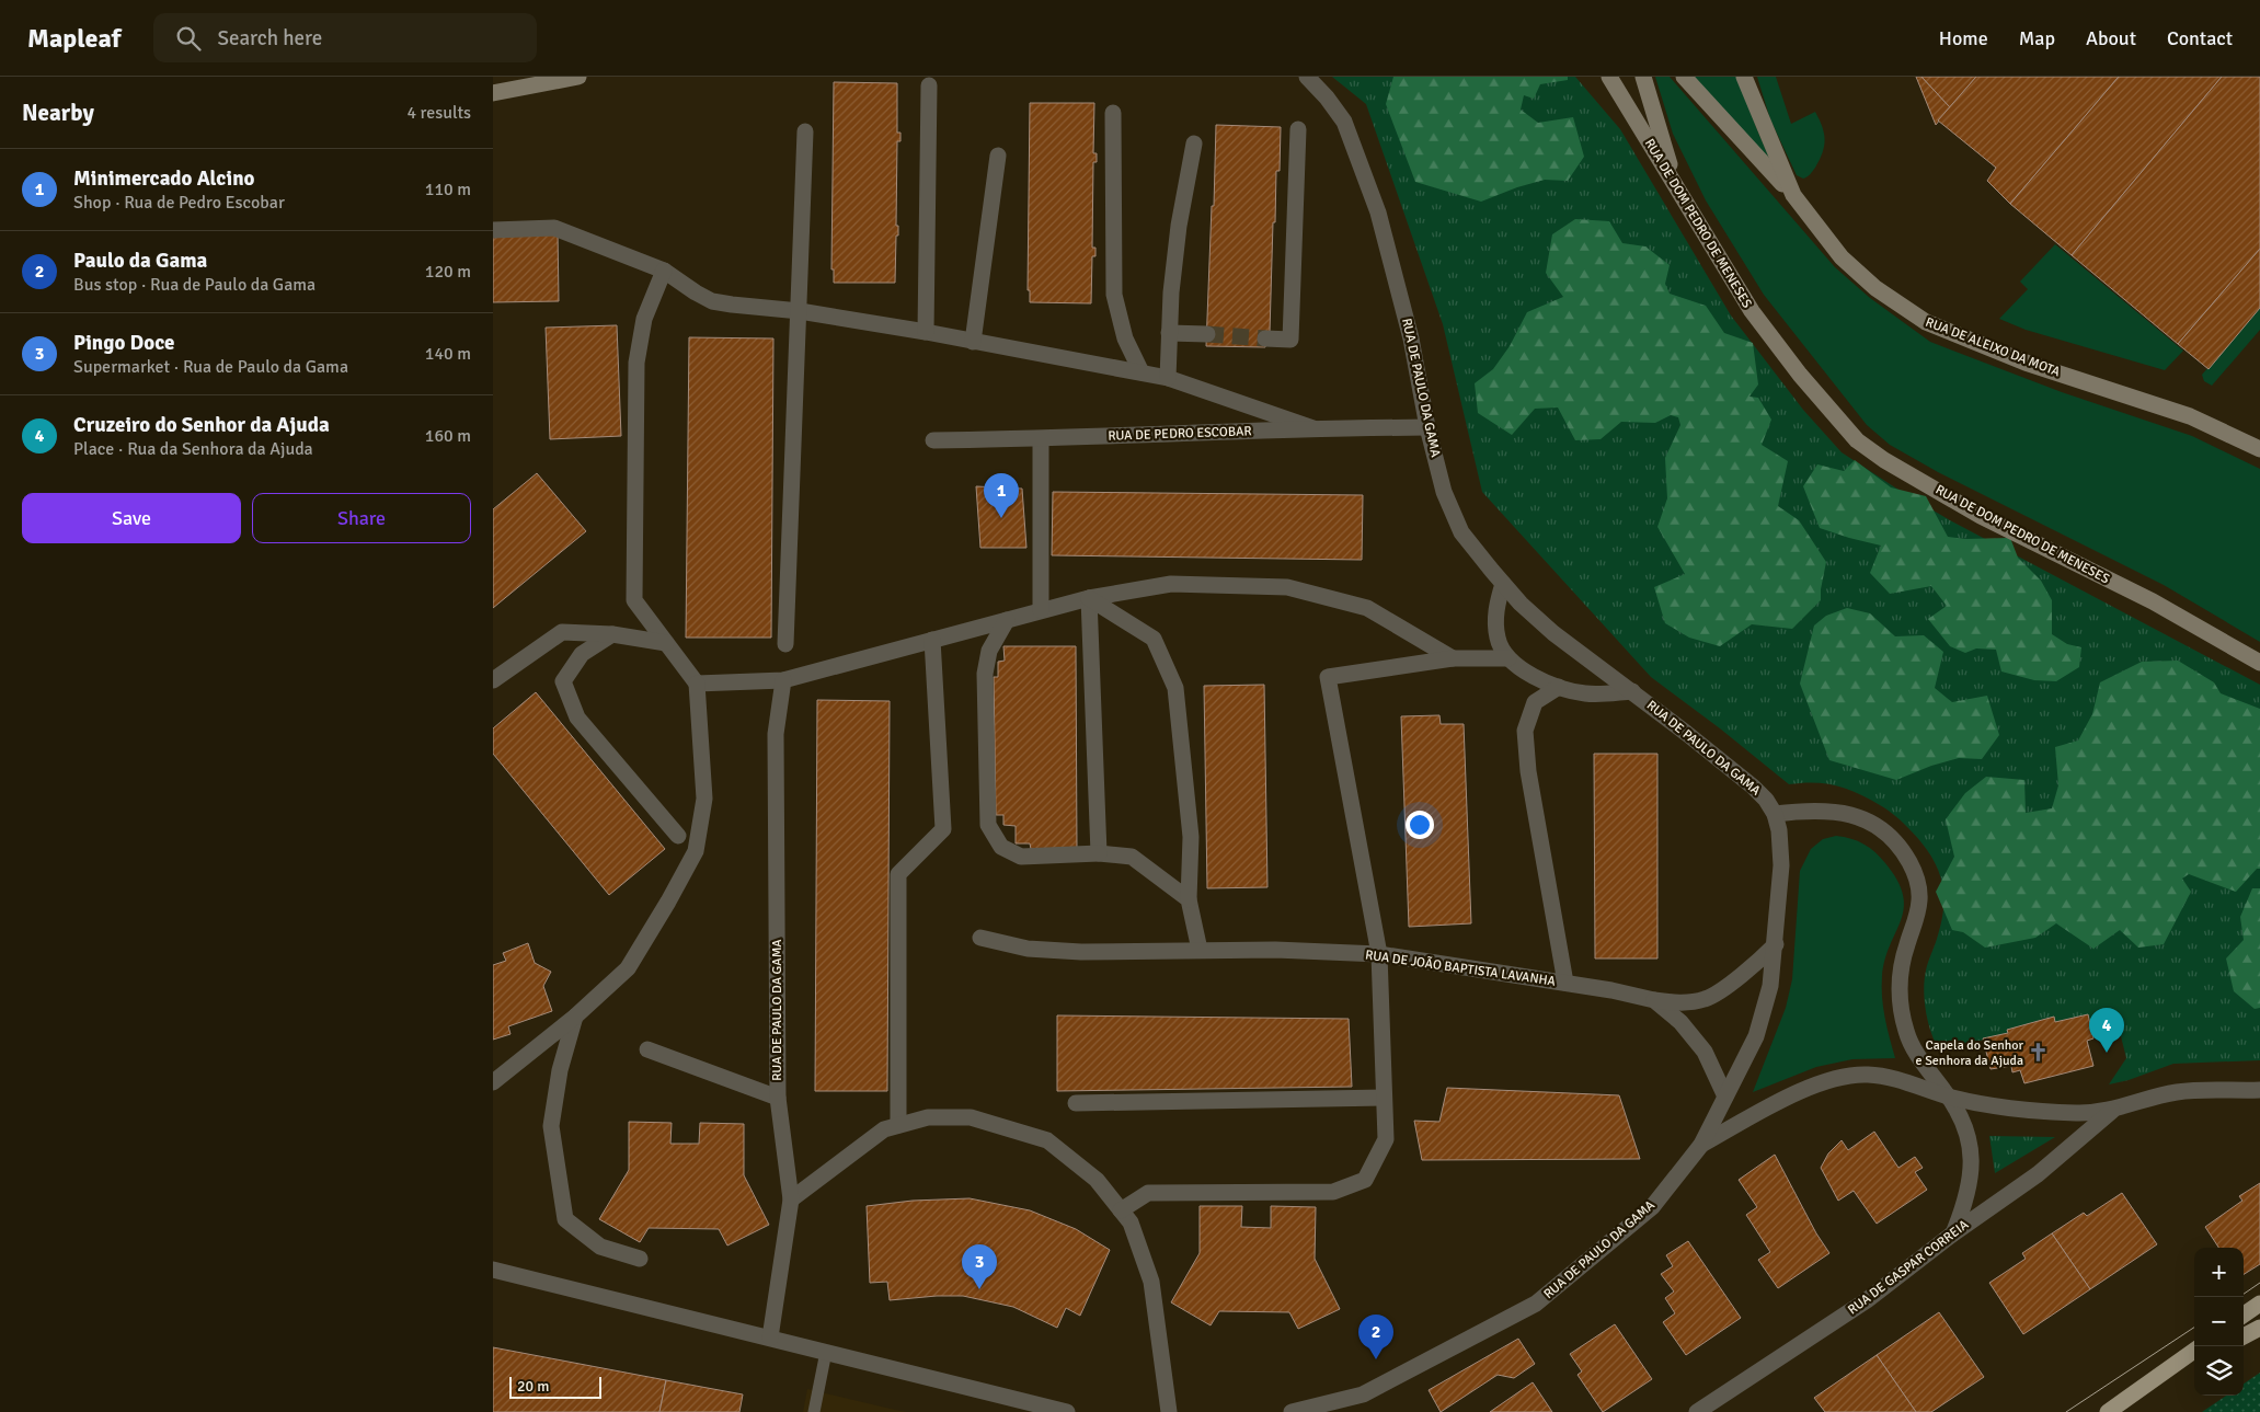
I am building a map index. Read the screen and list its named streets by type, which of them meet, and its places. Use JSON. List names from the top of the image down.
{
  "streets": {
    "main road": ["RUA DE DOM PEDRO DE MENESES", "RUA DE ALEIXO DA MOTA"],
    "street": [
      "RUA DE PAULO DA GAMA",
      "RUA DE PEDRO ESCOBAR",
      "RUA DE JOÃO BAPTISTA LAVANHA",
      "RUA DE GASPAR CORREIA"
    ]
  },
  "crossings": [
    ["RUA DE PAULO DA GAMA", "RUA DE PEDRO ESCOBAR"],
    ["RUA DE PAULO DA GAMA", "RUA DE JOÃO BAPTISTA LAVANHA"]
  ],
  "places": {
    "church": ["Capela do Senhor e Senhora da Ajuda"]
  },
  "scale_bar": "20 m",
  "page": {
    "header": "Mapleaf",
    "search": "Search here",
    "nav": [
      "Home",
      "Map",
      "About",
      "Contact"
    ],
    "heading": ["Nearby", "4 results"],
    "list": [
      {
        "mark": "1",
        "name": "Minimercado Alcino",
        "note": "Shop · Rua de Pedro Escobar",
        "value": "110 m"
      },
      {
        "mark": "2",
        "name": "Paulo da Gama",
        "note": "Bus stop · Rua de Paulo da Gama",
        "value": "120 m"
      },
      {
        "mark": "3",
        "name": "Pingo Doce",
        "note": "Supermarket · Rua de Paulo da Gama",
        "value": "140 m"
      },
      {
        "mark": "4",
        "name": "Cruzeiro do Senhor da Ajuda",
        "note": "Place · Rua da Senhora da Ajuda",
        "value": "160 m"
      }
    ],
    "pins": [
      "1",
      "4",
      "3",
      "2"
    ],
    "buttons": ["Save", "Share"],
    "map_buttons": ["+", "−"],
    "scale": "20 m"
  }
}
